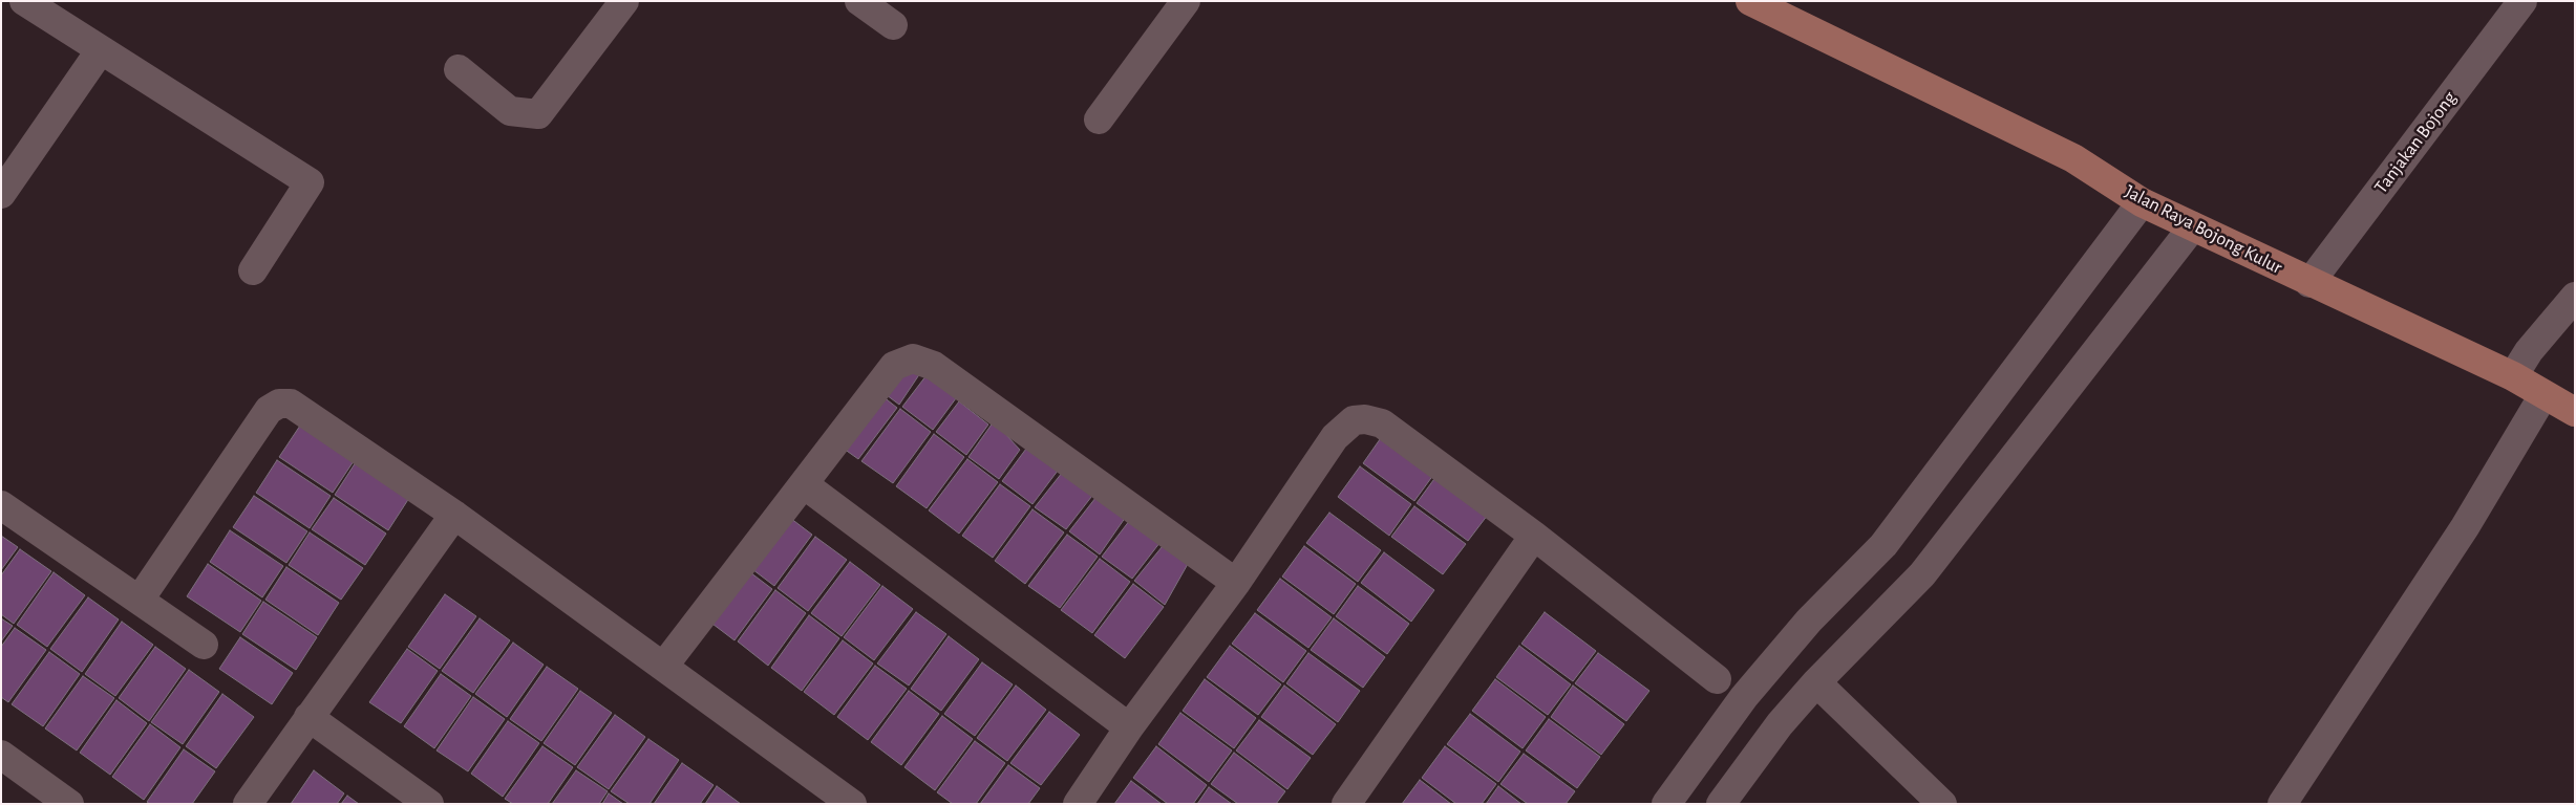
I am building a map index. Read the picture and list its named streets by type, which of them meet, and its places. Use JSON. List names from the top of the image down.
{
  "streets": {
    "main road": ["Jalan Raya Bojong Kulur"],
    "street": ["Tanjakan Bojong"]
  },
  "crossings": [
    ["Tanjakan Bojong", "Jalan Raya Bojong Kulur"]
  ]
}
